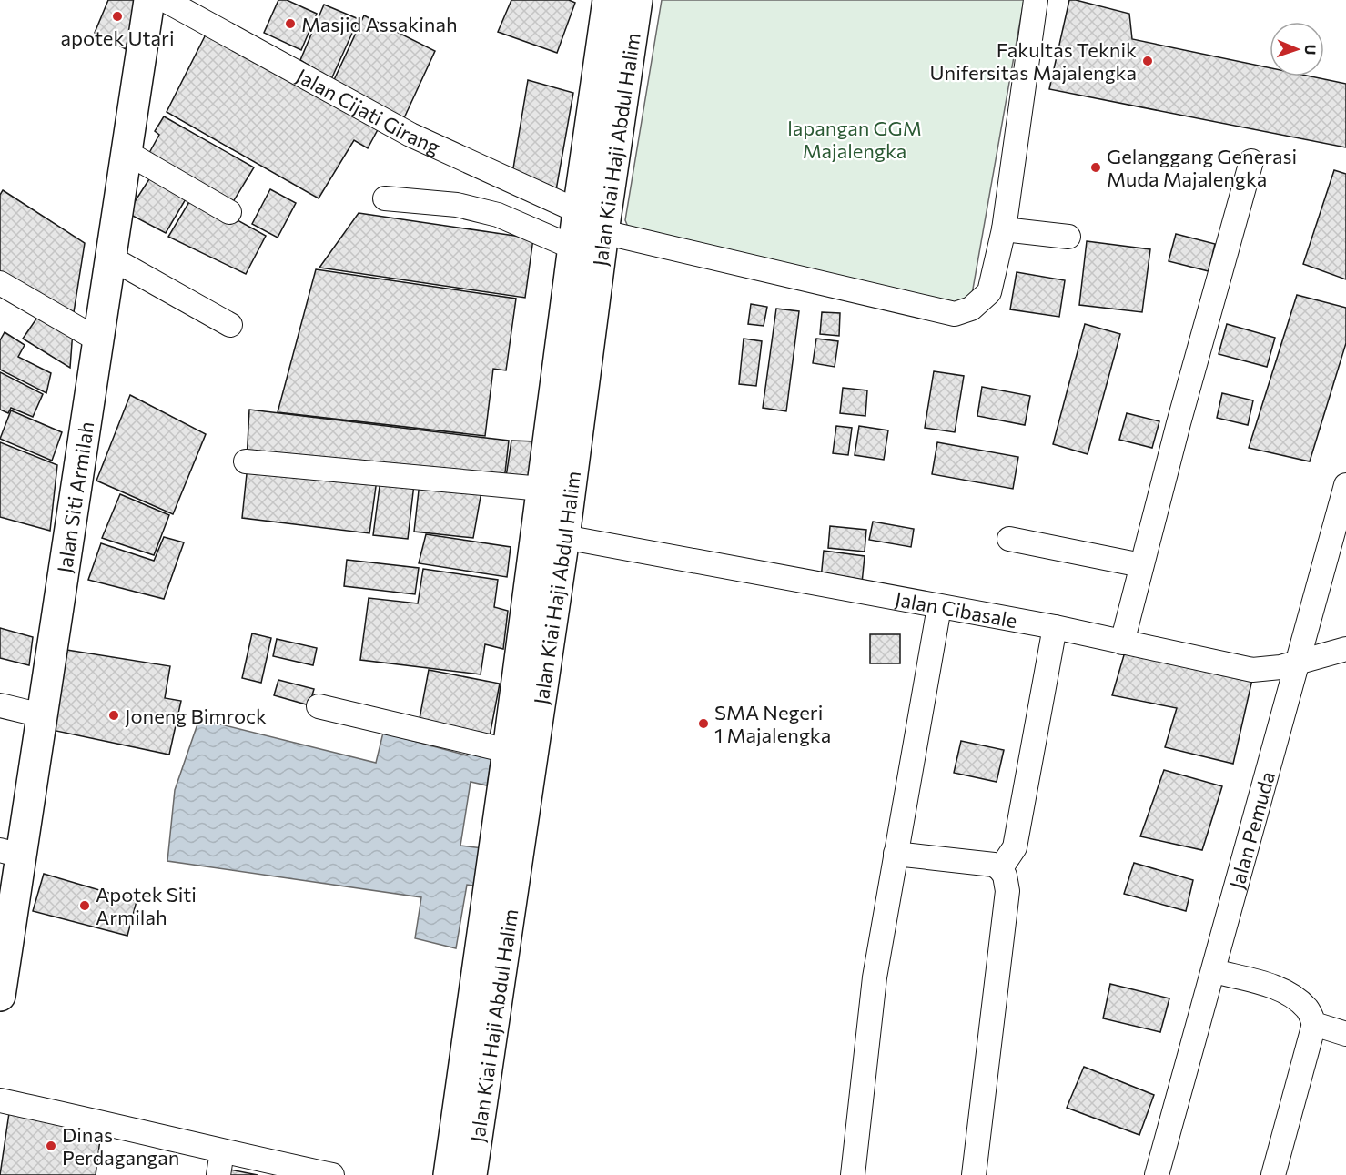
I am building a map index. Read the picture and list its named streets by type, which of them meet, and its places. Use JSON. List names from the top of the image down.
{
  "streets": {
    "main road": ["Jalan Kiai Haji Abdul Halim", "Jalan Siti Armilah"],
    "street": ["Jalan Cijati Girang", "Jalan Cibasale", "Jalan Pemuda"]
  },
  "crossings": [
    ["Jalan Cijati Girang", "Jalan Kiai Haji Abdul Halim"],
    ["Jalan Kiai Haji Abdul Halim", "Jalan Cibasale"],
    ["Jalan Cibasale", "Jalan Pemuda"]
  ],
  "parks": ["lapangan GGM Majalengka"],
  "places": [
    "apotek Utari",
    "Masjid Assakinah",
    "Fakultas Teknik Unifersitas Majalengka",
    "Gelanggang Generasi Muda Majalengka",
    "Joneng Bimrock",
    "SMA Negeri 1 Majalengka",
    "Apotek Siti Armilah",
    "Dinas Perdagangan"
  ],
  "north": "right"
}
